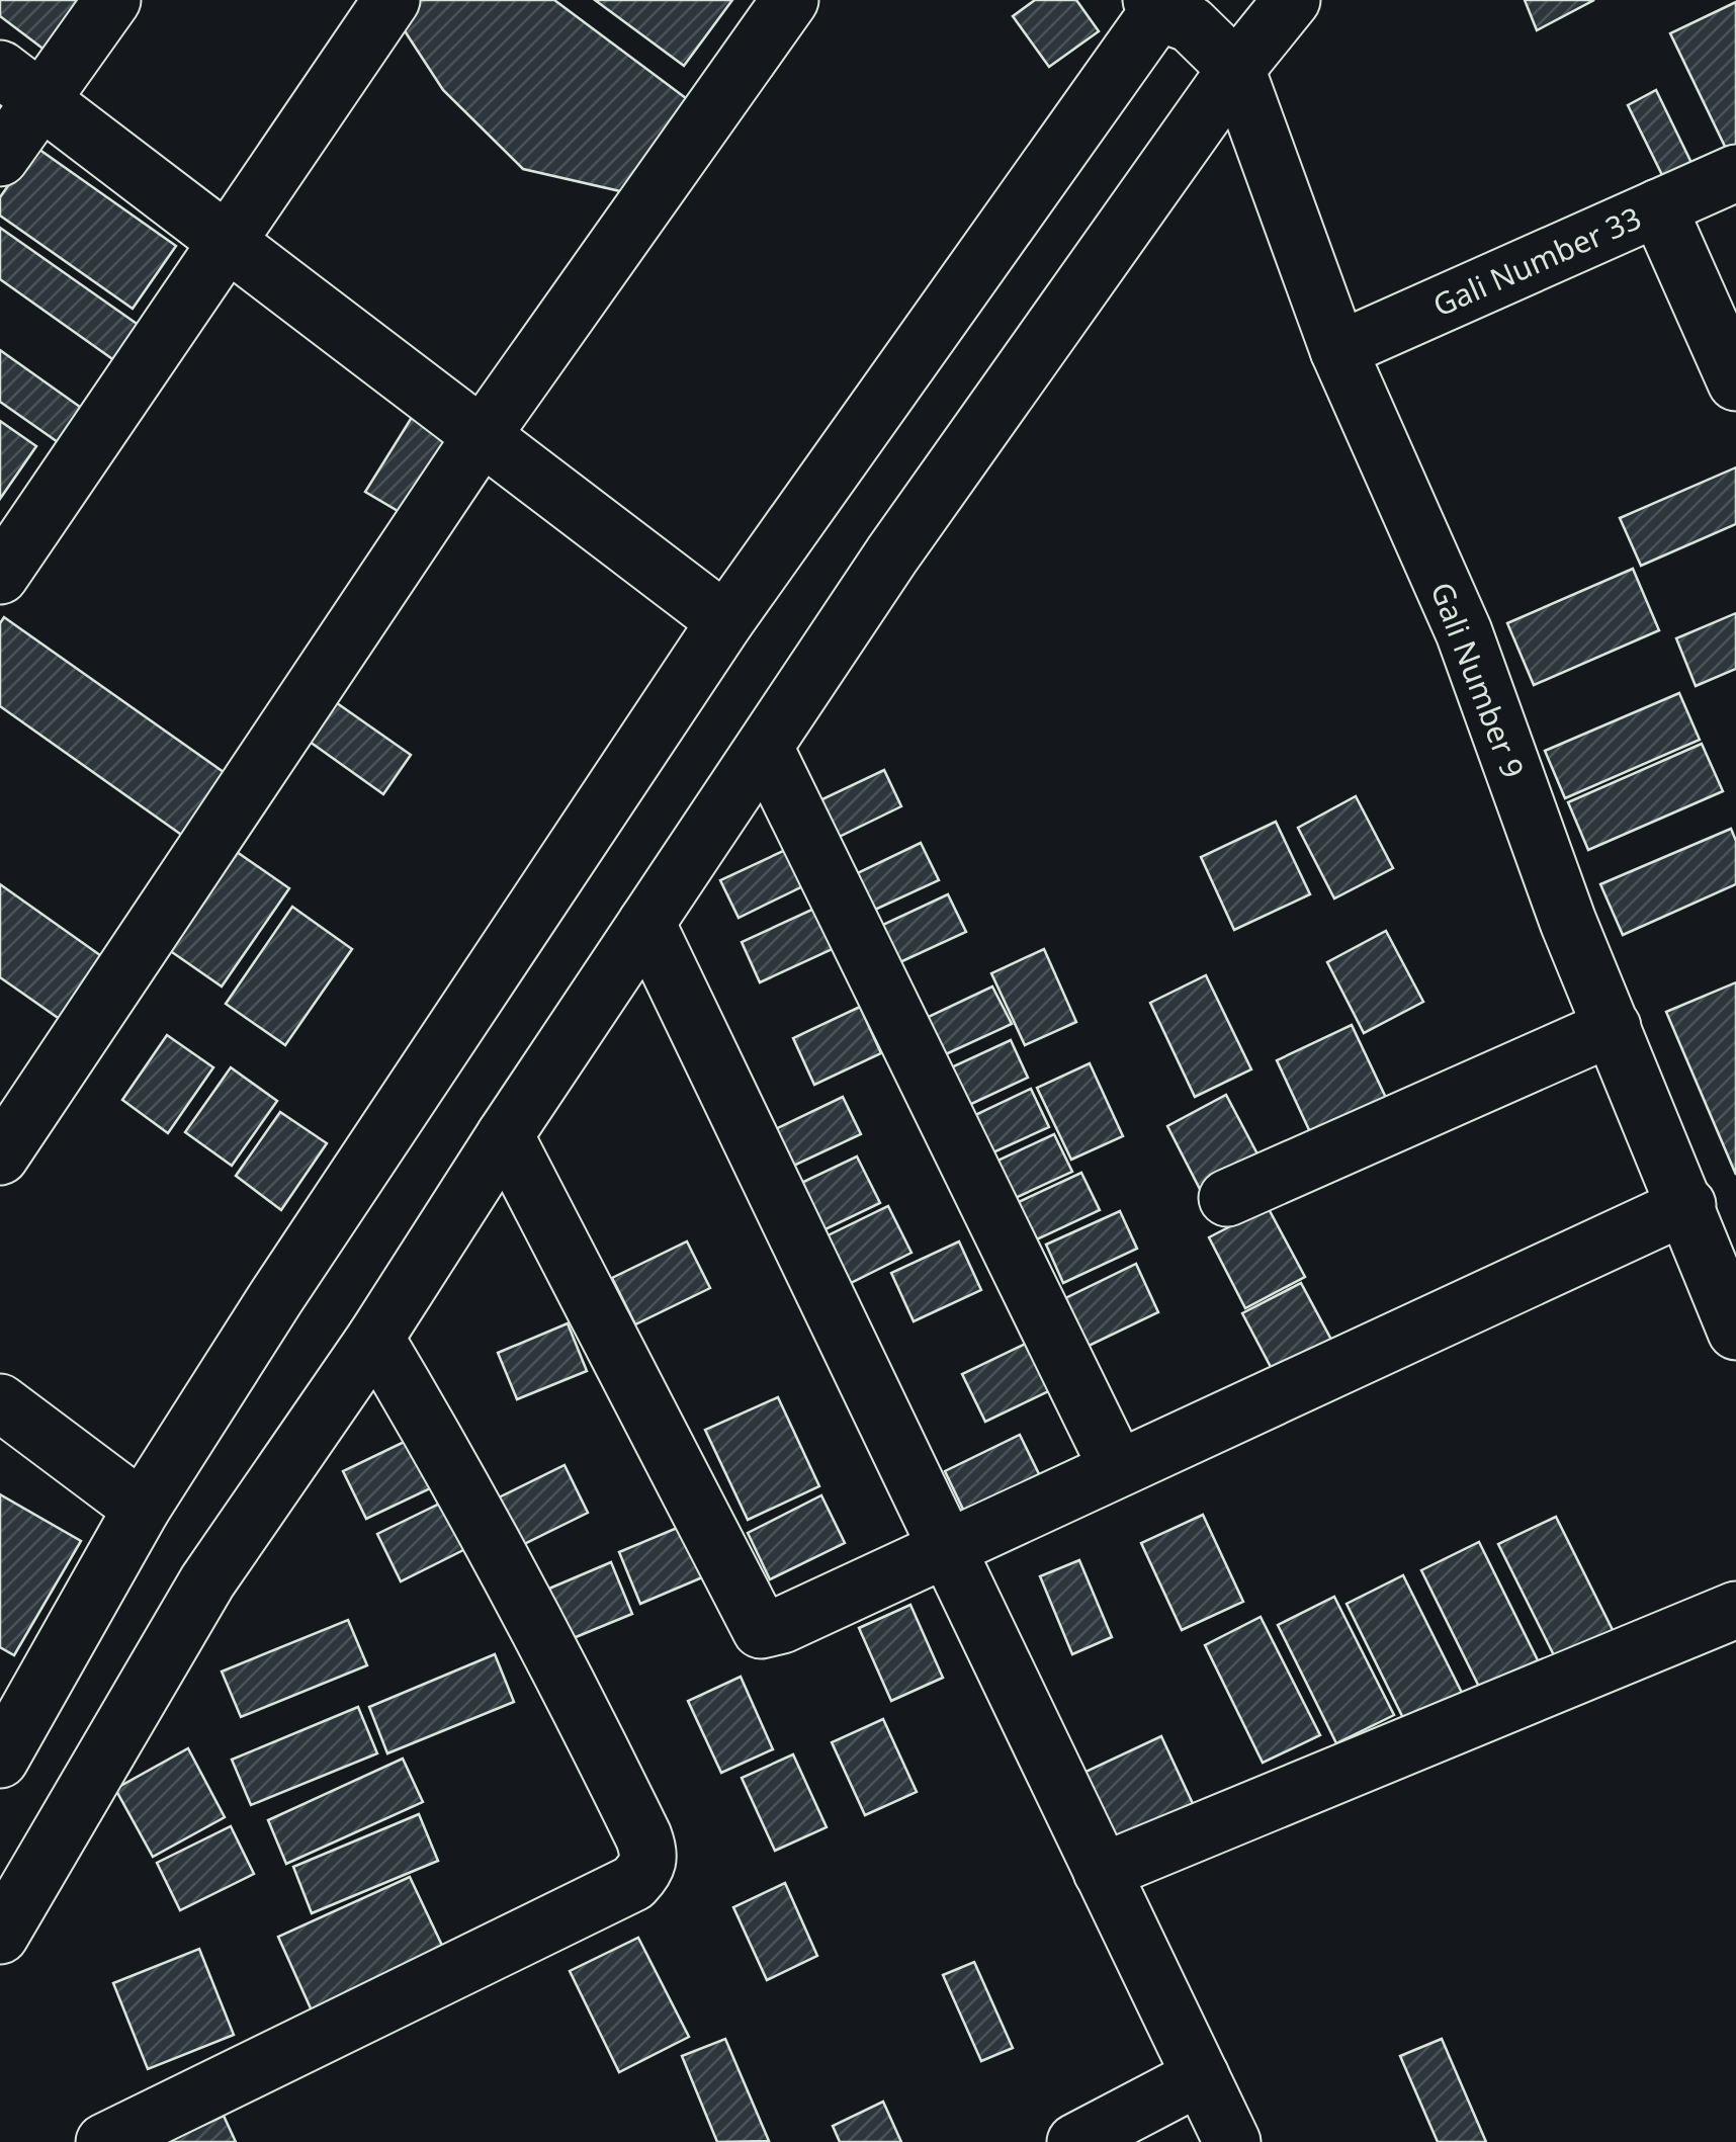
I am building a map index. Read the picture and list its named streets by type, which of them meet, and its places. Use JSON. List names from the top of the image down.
{
  "streets": {
    "street": ["Gali Number 33", "Gali Number 9"]
  },
  "crossings": [
    ["Gali Number 33", "Gali Number 9"]
  ]
}
